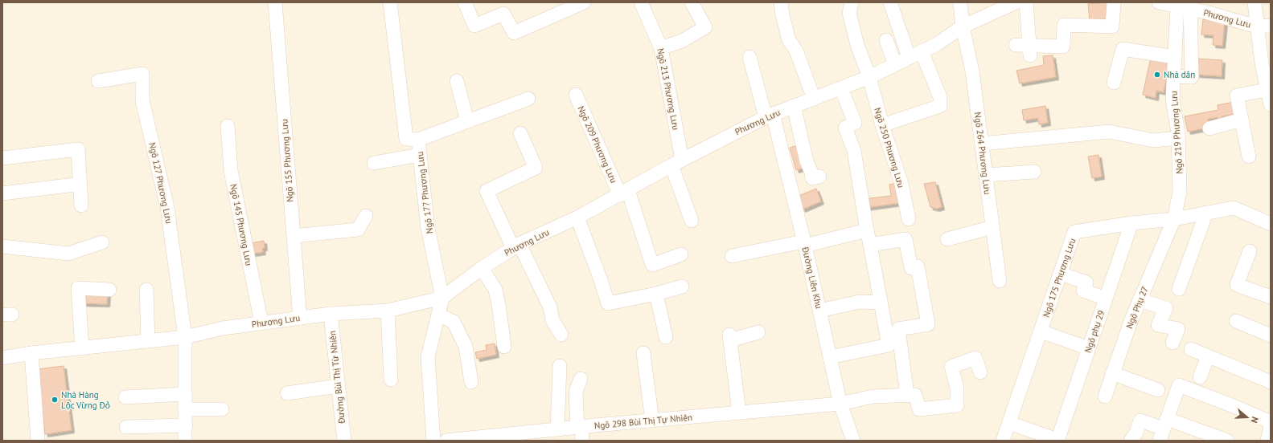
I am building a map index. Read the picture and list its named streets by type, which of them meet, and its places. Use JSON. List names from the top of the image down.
{
  "streets": {
    "street": [
      "Phương Lưu",
      "Ngõ 213 Phương Lưu",
      "Ngõ 219 Phương Lưu",
      "Ngõ 209 Phương Lưu",
      "Ngõ 250 Phương Lưu",
      "Ngõ 264 Phương Lưu",
      "Ngõ 155 Phương Lưu",
      "Ngõ 127 Phương Lưu",
      "Ngõ 177 Phương Lưu",
      "Ngõ 145 Phương Lưu",
      "Đường Liên Khu",
      "Ngõ 175 Phương Lưu",
      "Ngõ Phụ 27",
      "Ngõ phụ 29",
      "Đường Bùi Thị Từ Nhiên",
      "Ngõ 298 Bùi Thị Tự Nhiên"
    ]
  },
  "crossings": [
    ["Phương Lưu", "Ngõ 213 Phương Lưu"],
    ["Phương Lưu", "Ngõ 219 Phương Lưu"],
    ["Phương Lưu", "Ngõ 209 Phương Lưu"],
    ["Phương Lưu", "Ngõ 250 Phương Lưu"],
    ["Phương Lưu", "Ngõ 264 Phương Lưu"],
    ["Phương Lưu", "Ngõ 155 Phương Lưu"],
    ["Phương Lưu", "Ngõ 127 Phương Lưu"],
    ["Phương Lưu", "Ngõ 177 Phương Lưu"],
    ["Phương Lưu", "Ngõ 145 Phương Lưu"],
    ["Phương Lưu", "Đường Liên Khu"],
    ["Phương Lưu", "Đường Bùi Thị Từ Nhiên"],
    ["Ngõ 219 Phương Lưu", "Ngõ 175 Phương Lưu"],
    ["Ngõ 219 Phương Lưu", "Ngõ Phụ 27"],
    ["Đường Liên Khu", "Ngõ 298 Bùi Thị Tự Nhiên"],
    ["Ngõ 175 Phương Lưu", "Ngõ Phụ 27"],
    ["Ngõ 175 Phương Lưu", "Ngõ phụ 29"]
  ],
  "places": ["Nhà dân", "Nhà Hàng Lộc Vừng Đỏ"],
  "north": "right"
}
